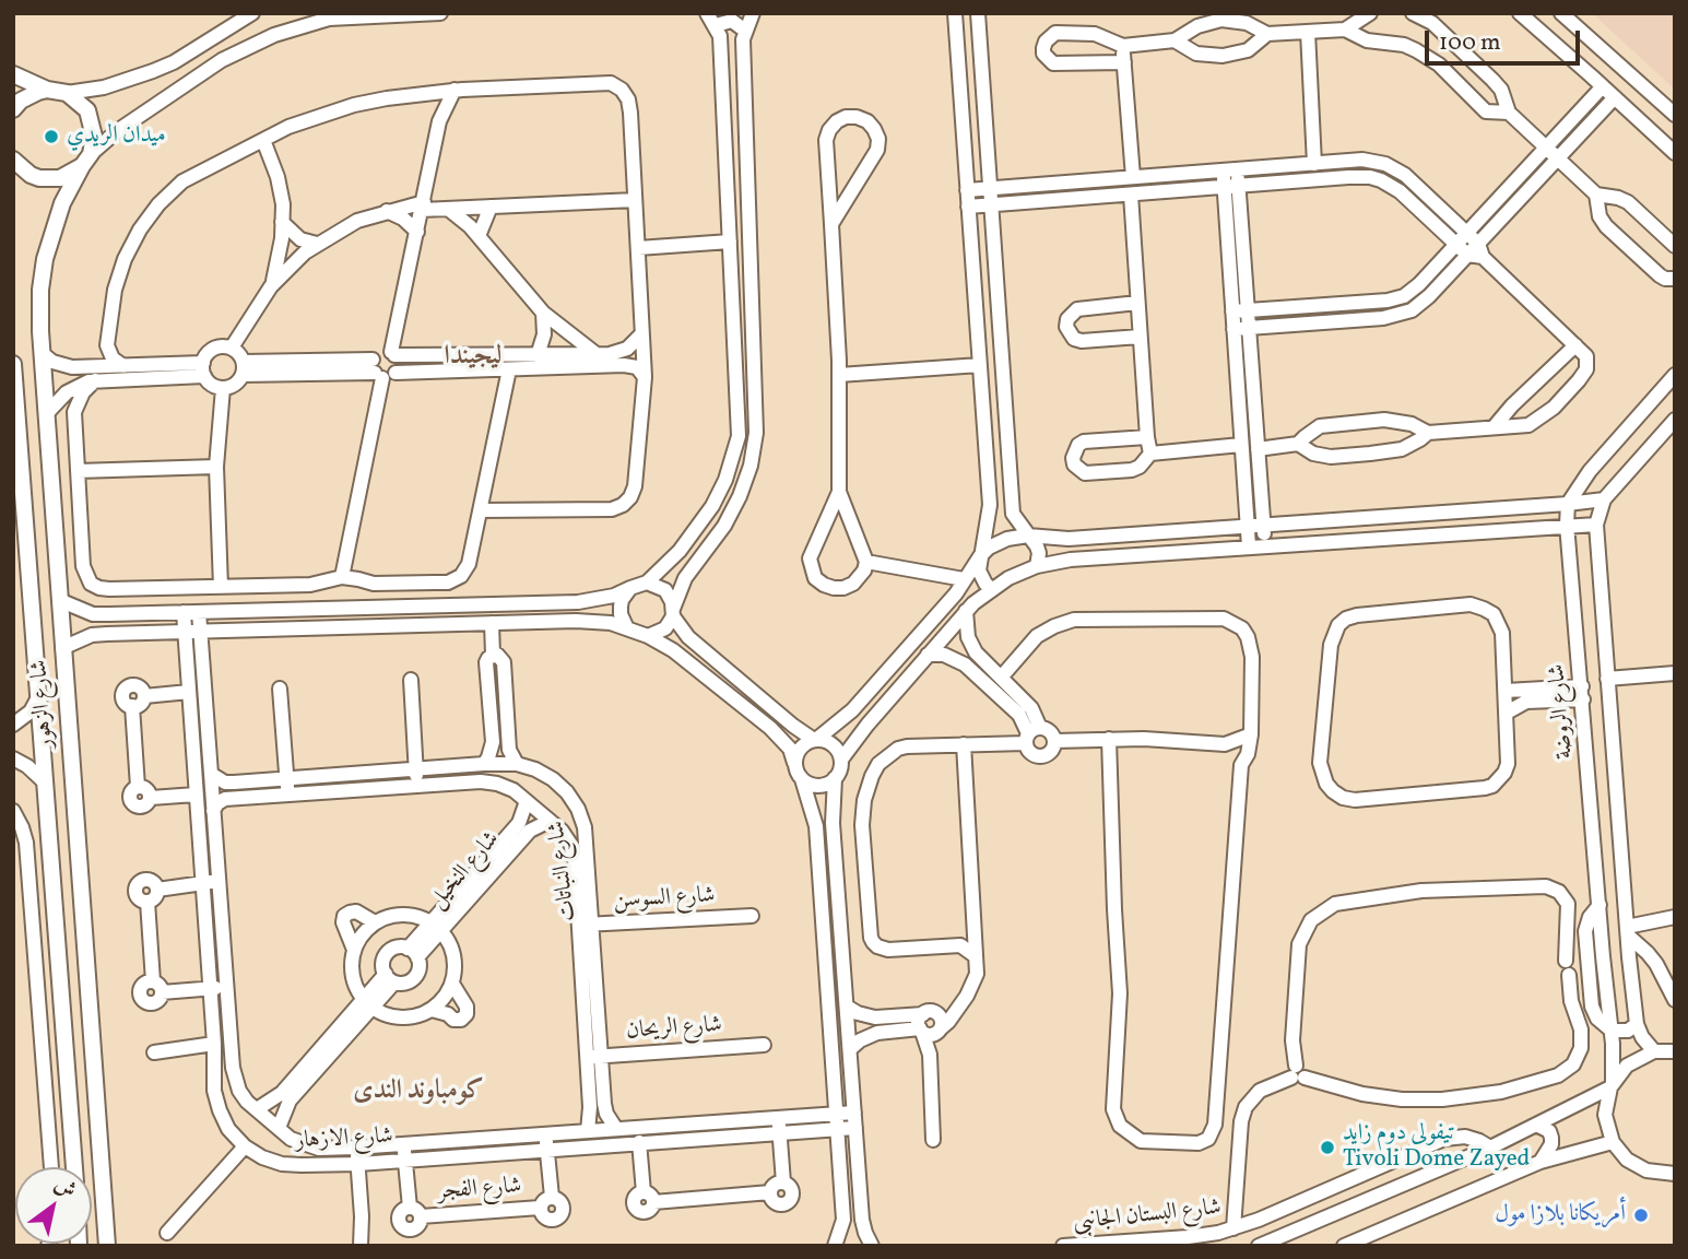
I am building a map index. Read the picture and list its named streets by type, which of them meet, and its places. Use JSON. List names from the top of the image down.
{
  "streets": {
    "main road": ["شارع الزهور"],
    "street": [
      "شارع الروضة",
      "شارع النخيل",
      "شارع النباتات",
      "شارع السوسن",
      "شارع الريحان",
      "شارع الازهار",
      "شارع الفجر",
      "شارع البستان الجانبى"
    ]
  },
  "crossings": [
    ["شارع النخيل", "شارع النباتات"],
    ["شارع النباتات", "شارع السوسن"],
    ["شارع النباتات", "شارع الريحان"],
    ["شارع النباتات", "شارع الازهار"],
    ["شارع الازهار", "شارع الفجر"]
  ],
  "districts": ["ليجيندا", "كومباوند الندى"],
  "places": ["ميدان الريدي", "تيفولى دوم زايد Tivoli Dome Zayed", "أمريكانا بلازا مول"],
  "scale_bar": "100 m",
  "north": "top right"
}
